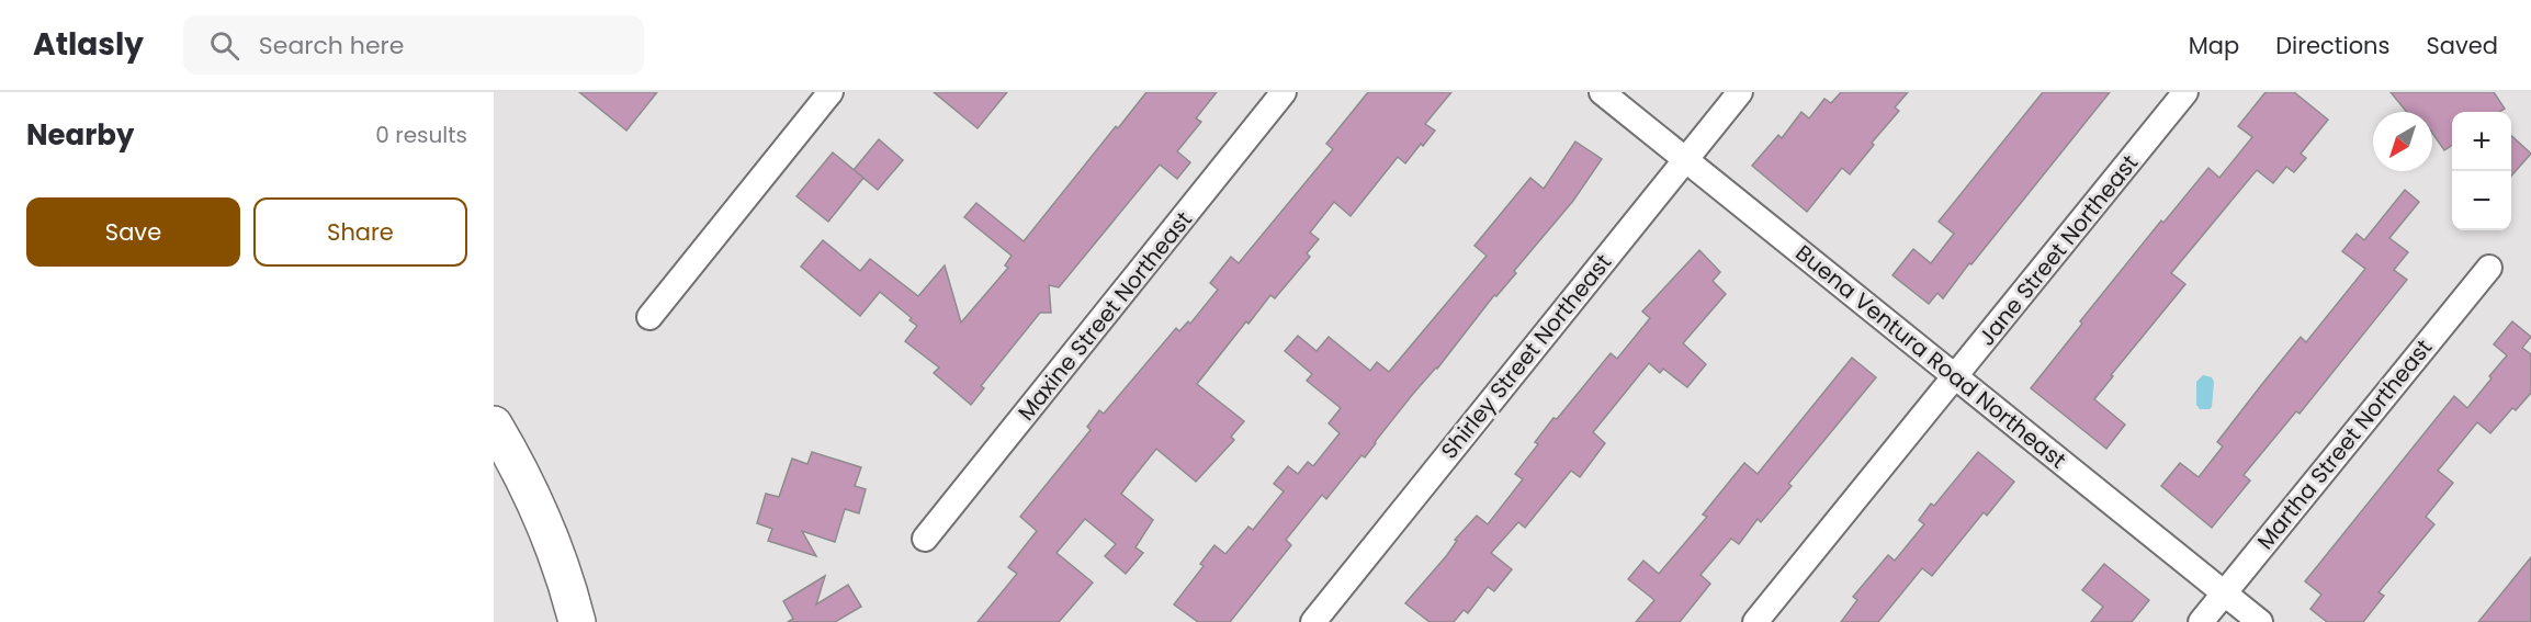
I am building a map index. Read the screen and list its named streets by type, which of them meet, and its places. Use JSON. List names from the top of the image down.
{
  "streets": {
    "street": [
      "Jane Street Northeast",
      "Maxine Street Northeast",
      "Shirley Street Northeast",
      "Buena Ventura Road Northeast",
      "Martha Street Northeast"
    ]
  },
  "crossings": [
    ["Jane Street Northeast", "Buena Ventura Road Northeast"],
    ["Shirley Street Northeast", "Buena Ventura Road Northeast"],
    ["Buena Ventura Road Northeast", "Martha Street Northeast"]
  ],
  "north": "bottom left",
  "page": {
    "header": "Atlasly",
    "search": "Search here",
    "nav": ["Map", "Directions", "Saved"],
    "heading": ["Nearby", "0 results"],
    "map_buttons": ["+", "−"],
    "buttons": ["Save", "Share"]
  }
}
